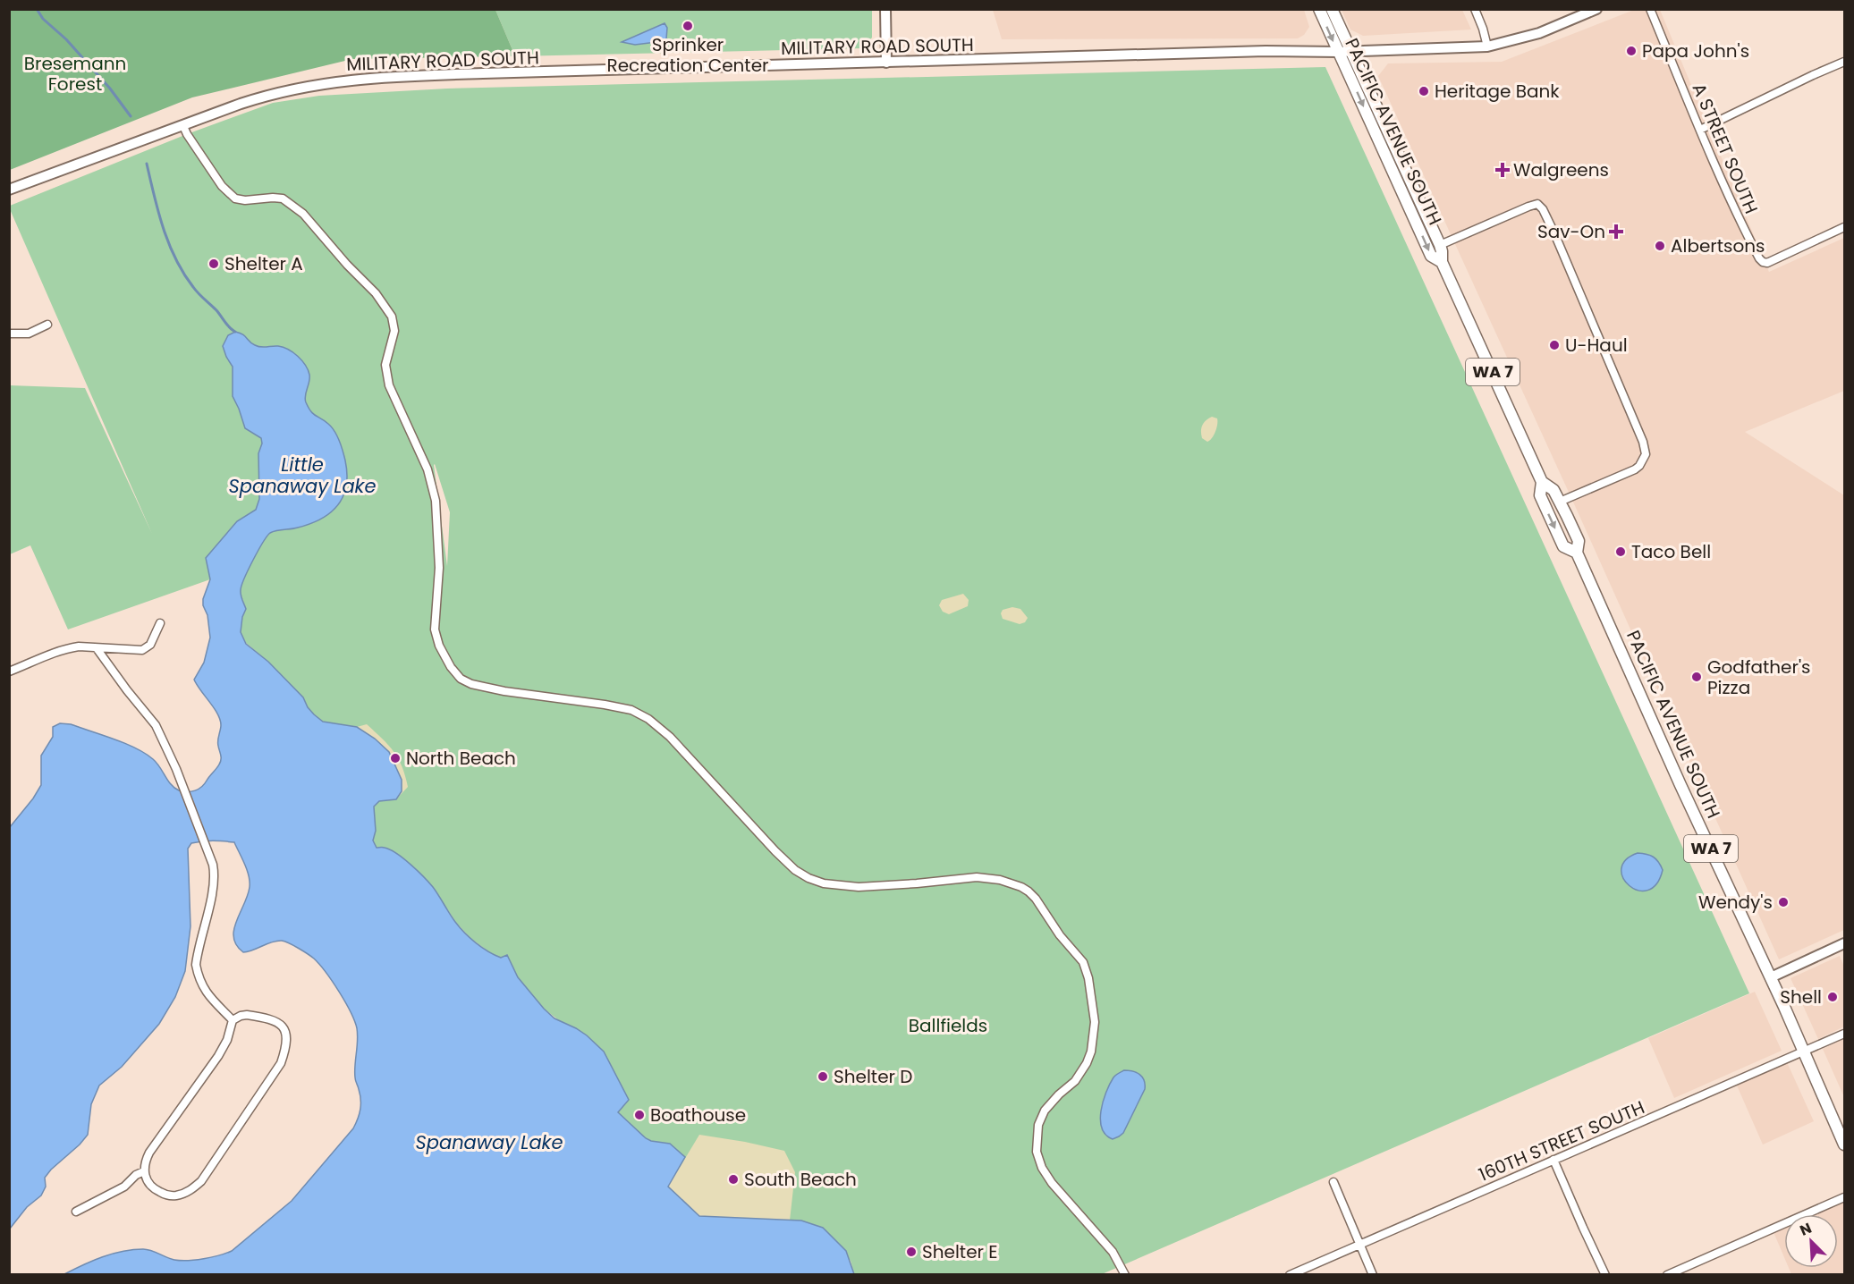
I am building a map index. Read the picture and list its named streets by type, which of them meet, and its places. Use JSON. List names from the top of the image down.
{
  "streets": {
    "main road": ["MILITARY ROAD SOUTH", "PACIFIC AVENUE SOUTH", "WA 7"],
    "street": ["A STREET SOUTH", "160TH STREET SOUTH"]
  },
  "crossings": [
    ["MILITARY ROAD SOUTH", "PACIFIC AVENUE SOUTH"],
    ["PACIFIC AVENUE SOUTH", "160TH STREET SOUTH"]
  ],
  "water": ["Little Spanaway Lake", "Spanaway Lake"],
  "parks": ["Bresemann Forest", "Ballfields"],
  "places": {
    "other": [
      "Sprinker Recreation Center",
      "Papa John's",
      "Heritage Bank",
      "Albertsons",
      "Shelter A",
      "U-Haul",
      "Taco Bell",
      "Godfather's Pizza",
      "North Beach",
      "Wendy's",
      "Shell",
      "Shelter D",
      "Boathouse",
      "South Beach",
      "Shelter E"
    ],
    "health": ["Walgreens", "Sav-On"]
  },
  "north": "top left"
}
